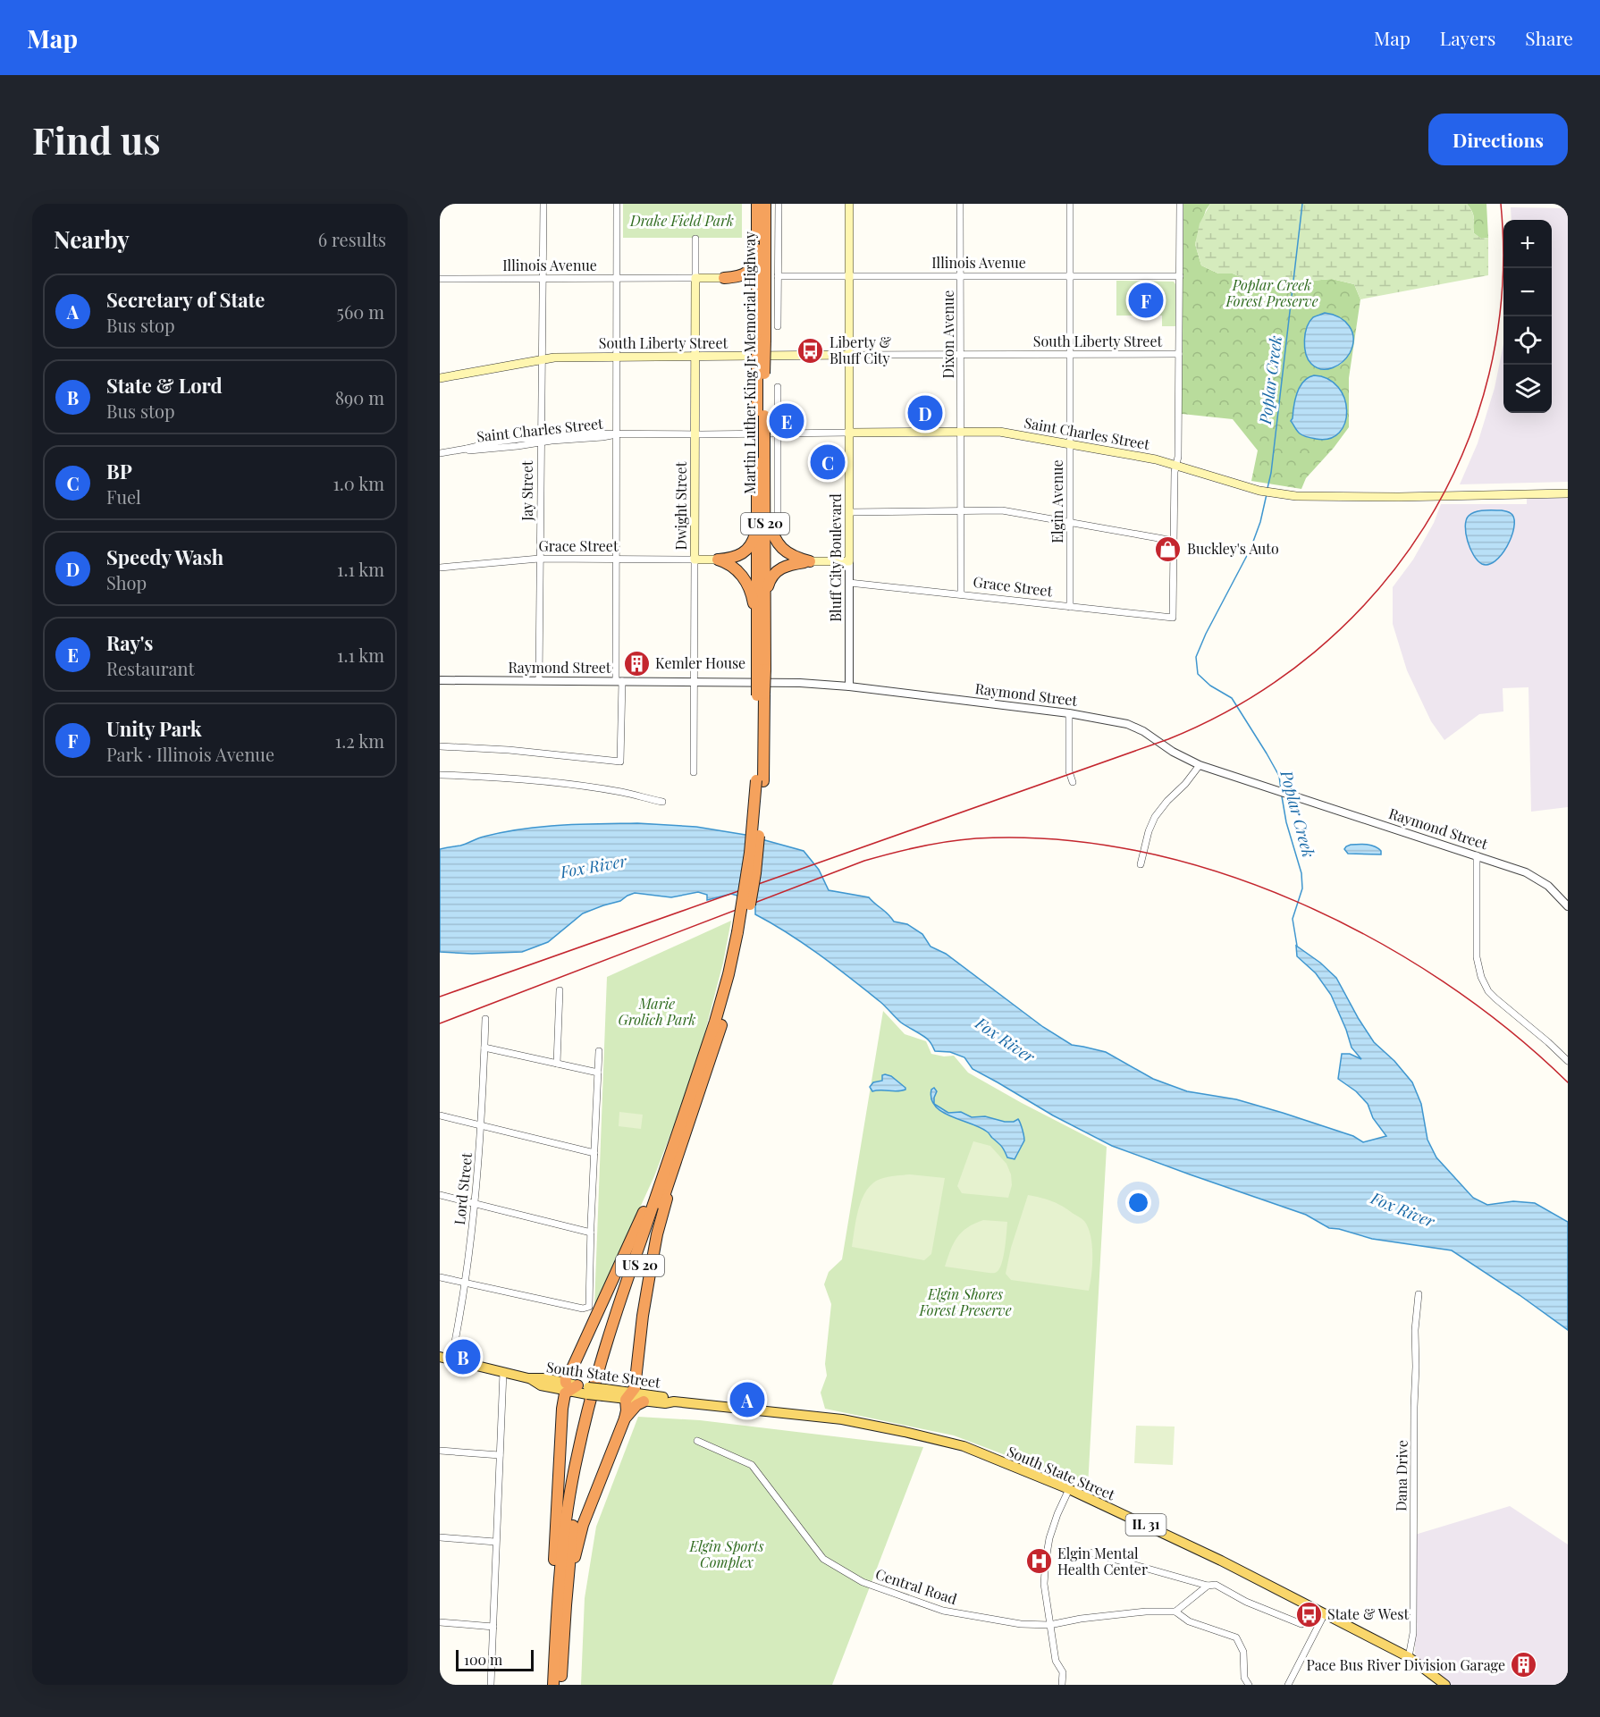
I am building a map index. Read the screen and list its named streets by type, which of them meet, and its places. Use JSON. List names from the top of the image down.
{
  "streets": {
    "highway": ["Martin Luther King Jr Memorial Highway", "US 20"],
    "main road": [
      "Illinois Avenue",
      "South Liberty Street",
      "Saint Charles Street",
      "Dwight Street",
      "Grace Street",
      "Bluff City Boulevard",
      "South State Street",
      "IL 31"
    ],
    "street": [
      "Dixon Avenue",
      "Jay Street",
      "Elgin Avenue",
      "Raymond Street",
      "Lord Street",
      "Dana Drive",
      "Central Road"
    ]
  },
  "crossings": [
    ["Illinois Avenue", "Dixon Avenue"],
    ["Illinois Avenue", "Jay Street"],
    ["Illinois Avenue", "Elgin Avenue"],
    ["Illinois Avenue", "Dwight Street"],
    ["Illinois Avenue", "Bluff City Boulevard"],
    ["Dixon Avenue", "South Liberty Street"],
    ["Dixon Avenue", "Saint Charles Street"],
    ["Dixon Avenue", "Grace Street"],
    ["South Liberty Street", "Jay Street"],
    ["South Liberty Street", "Elgin Avenue"],
    ["South Liberty Street", "Dwight Street"],
    ["South Liberty Street", "Bluff City Boulevard"],
    ["Saint Charles Street", "Jay Street"],
    ["Saint Charles Street", "Elgin Avenue"],
    ["Saint Charles Street", "Dwight Street"],
    ["Saint Charles Street", "Bluff City Boulevard"],
    ["Jay Street", "Grace Street"],
    ["Jay Street", "Raymond Street"],
    ["Elgin Avenue", "Grace Street"],
    ["Dwight Street", "Grace Street"],
    ["Dwight Street", "Raymond Street"],
    ["Grace Street", "Bluff City Boulevard"],
    ["Bluff City Boulevard", "Raymond Street"],
    ["Lord Street", "South State Street"],
    ["South State Street", "Dana Drive"]
  ],
  "water": ["Poplar Creek", "Fox River"],
  "parks": [
    "Drake Field Park",
    "Poplar Creek Forest Preserve",
    "Marie Grolich Park",
    "Elgin Shores Forest Preserve",
    "Elgin Sports Complex"
  ],
  "places": {
    "bus stop": ["Liberty & Bluff City", "State & West"],
    "shop": ["Buckley's Auto"],
    "building": ["Kemler House", "Pace Bus River Division Garage"],
    "hospital": ["Elgin Mental Health Center"]
  },
  "scale_bar": "100 m",
  "page": {
    "header": "Map",
    "nav": ["Map", "Layers", "Share"],
    "buttons": "Directions",
    "title": "Find us",
    "heading": ["Nearby", "6 results"],
    "map_buttons": ["+", "−"],
    "list": [
      {
        "mark": "A",
        "name": "Secretary of State",
        "note": "Bus stop",
        "value": "560 m"
      },
      {
        "mark": "B",
        "name": "State & Lord",
        "note": "Bus stop",
        "value": "890 m"
      },
      {
        "mark": "C",
        "name": "BP",
        "note": "Fuel",
        "value": "1.0 km"
      },
      {
        "mark": "D",
        "name": "Speedy Wash",
        "note": "Shop",
        "value": "1.1 km"
      },
      {
        "mark": "E",
        "name": "Ray's",
        "note": "Restaurant",
        "value": "1.1 km"
      },
      {
        "mark": "F",
        "name": "Unity Park",
        "note": "Park · Illinois Avenue",
        "value": "1.2 km"
      }
    ],
    "pins": [
      "F",
      "D",
      "E",
      "C",
      "B",
      "A"
    ],
    "scale": "100 m"
  }
}
